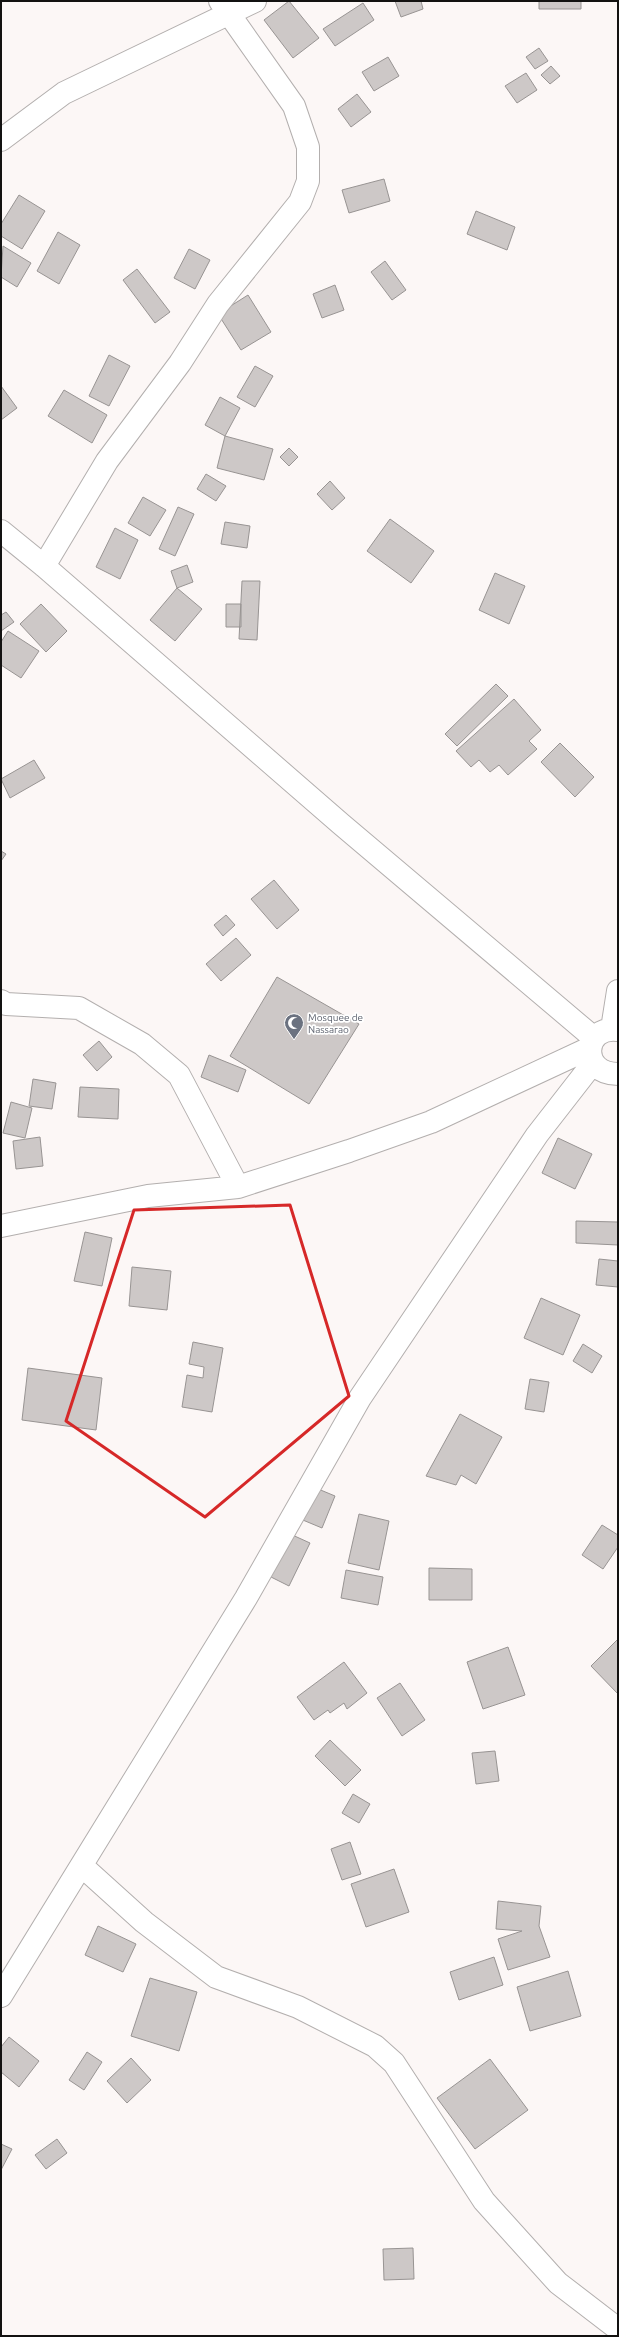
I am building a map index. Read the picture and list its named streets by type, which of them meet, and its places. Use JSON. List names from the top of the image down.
{
  "places": {
    "mosque": ["Mosquee de Nassarao"]
  }
}
